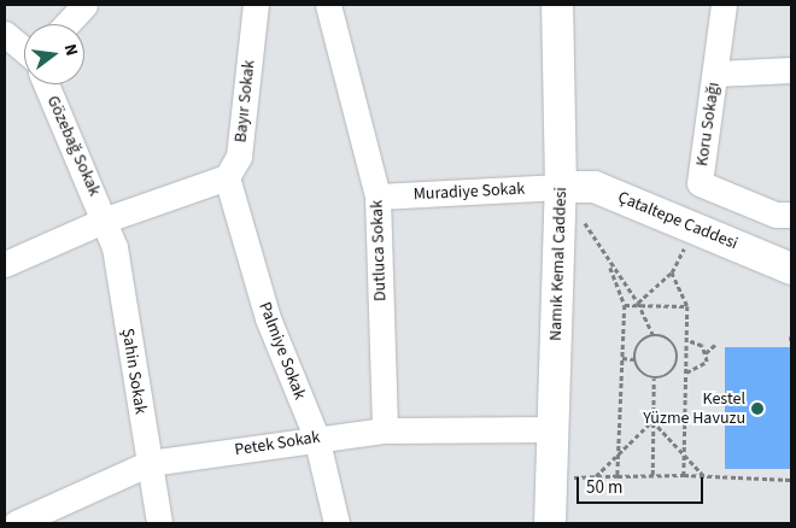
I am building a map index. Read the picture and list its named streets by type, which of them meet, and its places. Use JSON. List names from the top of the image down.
{
  "streets": {
    "main road": ["Çataltepe Caddesi", "Namık Kemal Caddesi"],
    "street": [
      "Bayır Sokak",
      "Koru Sokağı",
      "Gözebağ Sokak",
      "Muradiye Sokak",
      "Dutluca Sokak",
      "Palmiye Sokak",
      "Şahin Sokak",
      "Petek Sokak"
    ]
  },
  "crossings": [
    ["Bayır Sokak", "Palmiye Sokak"],
    ["Gözebağ Sokak", "Şahin Sokak"],
    ["Muradiye Sokak", "Çataltepe Caddesi"],
    ["Muradiye Sokak", "Dutluca Sokak"],
    ["Muradiye Sokak", "Namık Kemal Caddesi"],
    ["Çataltepe Caddesi", "Namık Kemal Caddesi"],
    ["Dutluca Sokak", "Petek Sokak"],
    ["Namık Kemal Caddesi", "Petek Sokak"],
    ["Palmiye Sokak", "Petek Sokak"],
    ["Şahin Sokak", "Petek Sokak"]
  ],
  "places": ["Kestel Yüzme Havuzu"],
  "scale_bar": "50 m",
  "north": "right"
}
